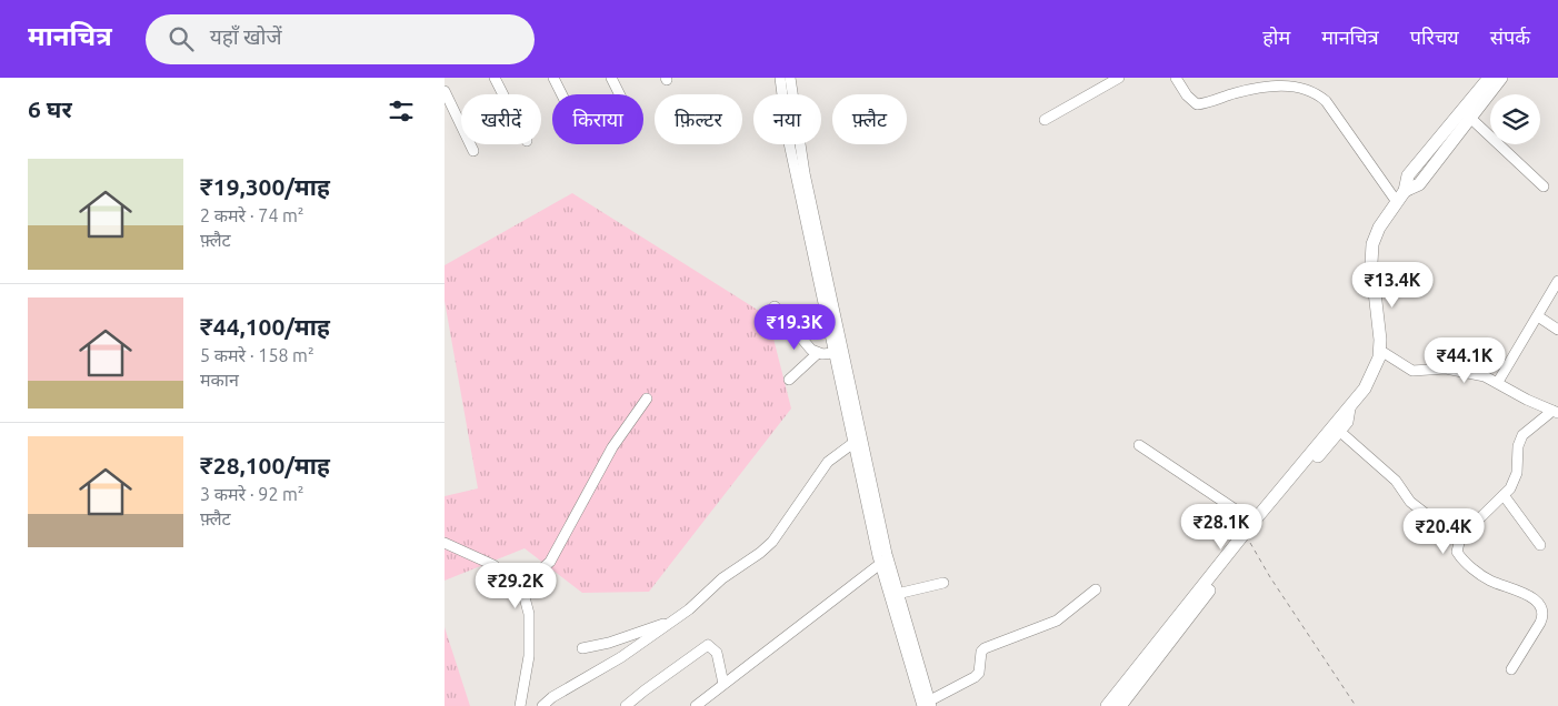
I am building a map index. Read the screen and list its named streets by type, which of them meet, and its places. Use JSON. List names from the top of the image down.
{
  "page": {
    "header": "मानचित्र",
    "search": "यहाँ खोजें",
    "nav": [
      "होम",
      "मानचित्र",
      "परिचय",
      "संपर्क"
    ],
    "heading": "6 घर",
    "chip": [
      "खरीदें",
      "किराया",
      "फ़िल्टर",
      "नया",
      "फ़्लैट"
    ],
    "list": [
      {
        "name": "₹19,300/माह",
        "note": "2 कमरे · 74 m² · फ़्लैट"
      },
      {
        "name": "₹44,100/माह",
        "note": "5 कमरे · 158 m² · मकान"
      },
      {
        "name": "₹28,100/माह",
        "note": "3 कमरे · 92 m² · फ़्लैट"
      }
    ],
    "price": [
      "₹13.4K",
      "₹19.3K",
      "₹44.1K",
      "₹28.1K",
      "₹20.4K",
      "₹29.2K"
    ]
  }
}
